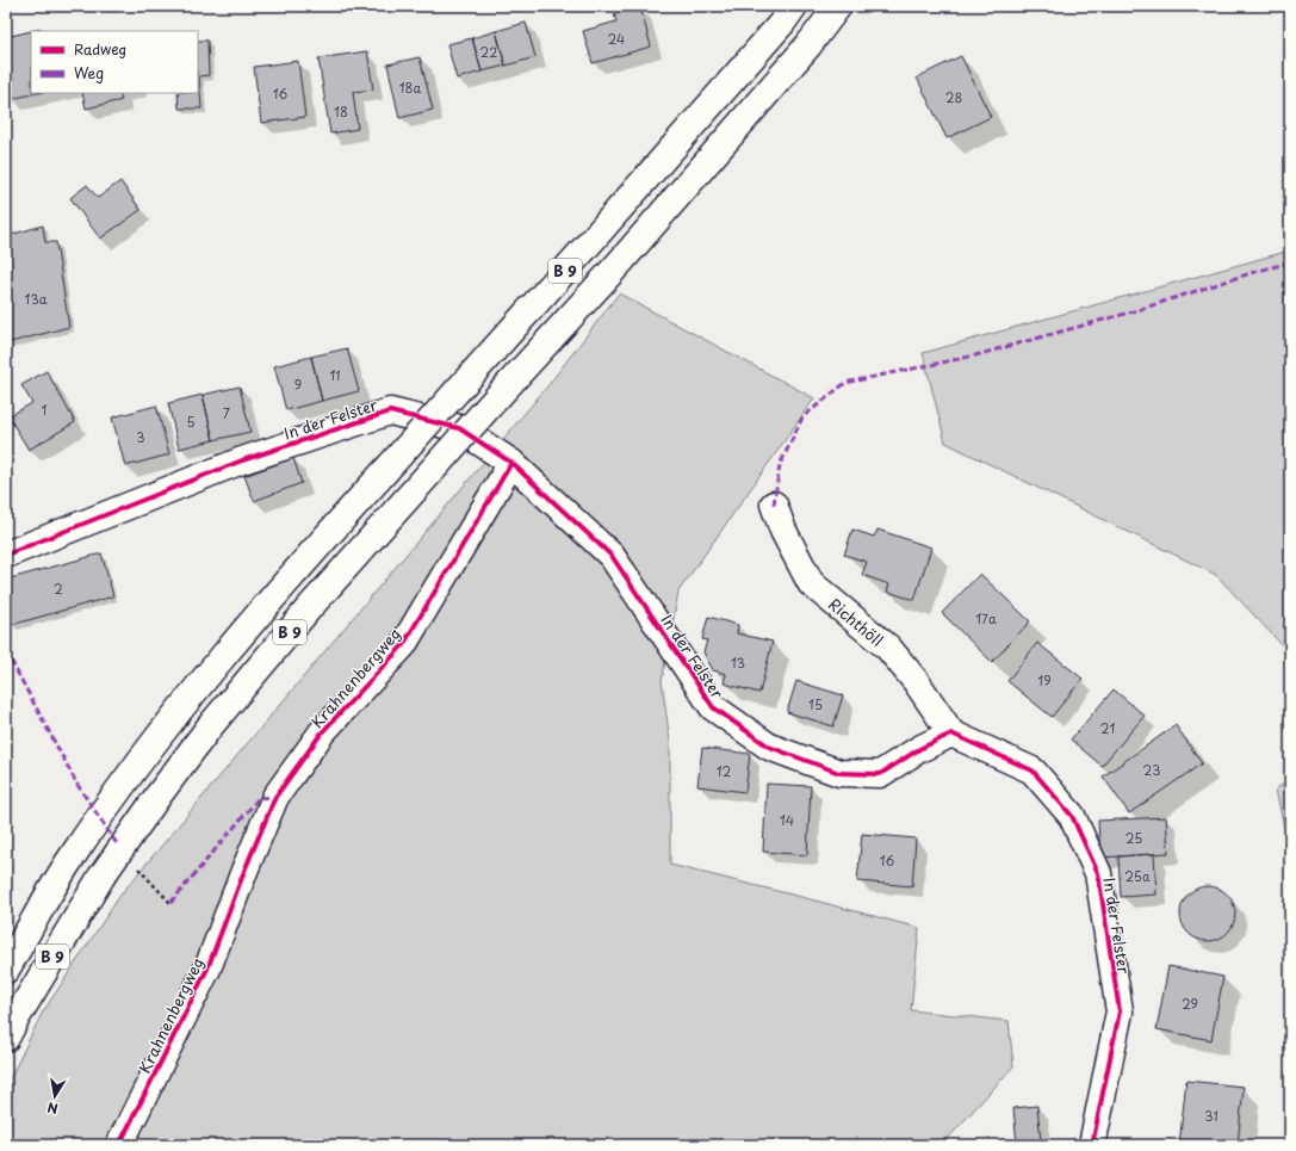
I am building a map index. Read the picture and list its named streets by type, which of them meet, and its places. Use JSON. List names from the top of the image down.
{
  "streets": {
    "main road": [
      "B 9",
      "In der Felster",
      "Richthöll",
      "Krahnenbergweg"
    ]
  },
  "crossings": [
    ["In der Felster", "Richthöll"],
    ["In der Felster", "Krahnenbergweg"]
  ],
  "house_numbers": [
    "24",
    "22",
    "18a",
    "16",
    "28",
    "18",
    "13a",
    "11",
    "9",
    "1",
    "7",
    "5",
    "3",
    "2",
    "17a",
    "13",
    "19",
    "15",
    "21",
    "23",
    "12",
    "14",
    "25",
    "16",
    "25a",
    "29",
    "31"
  ],
  "legend": ["Radweg", "Weg"],
  "north": "bottom"
}
